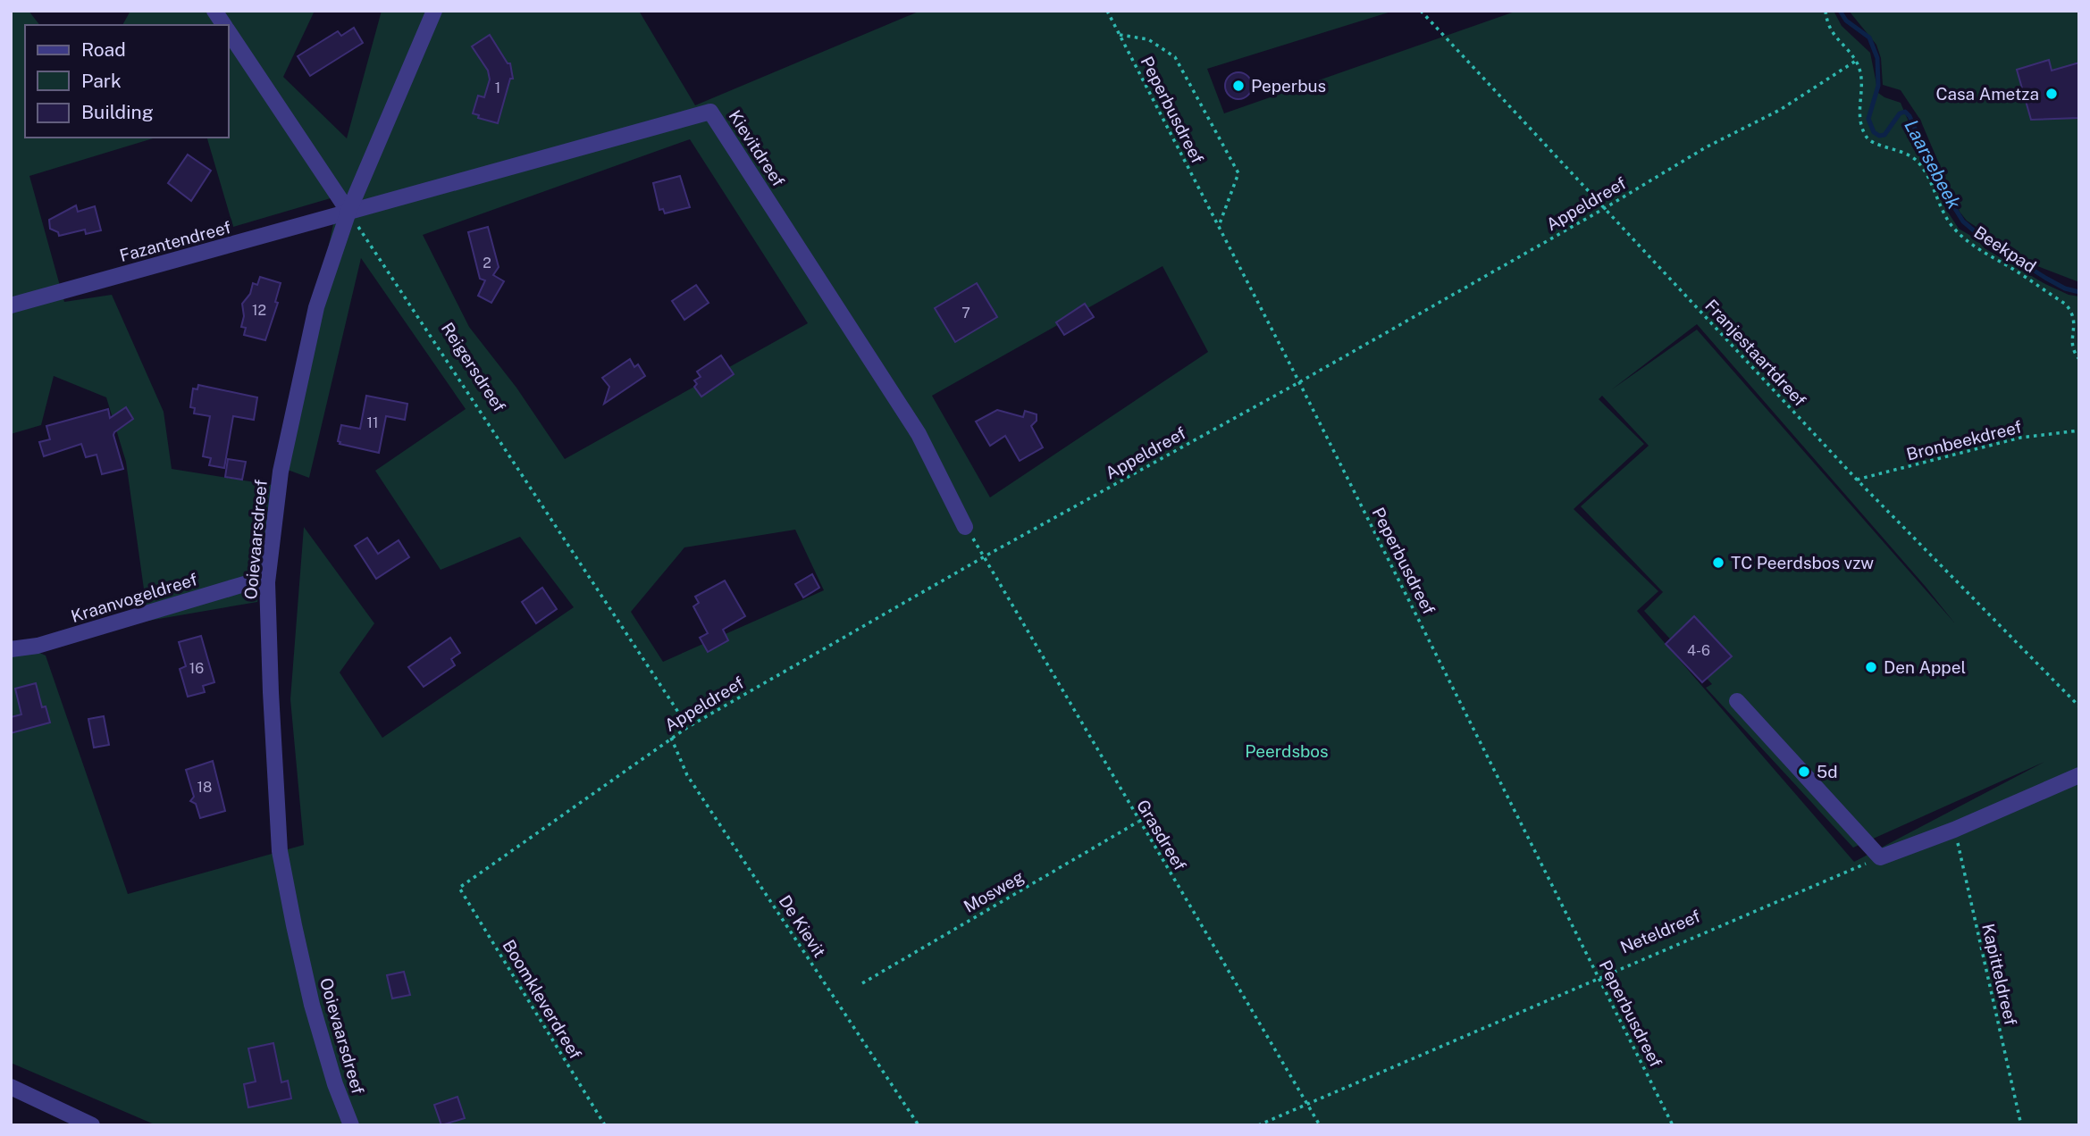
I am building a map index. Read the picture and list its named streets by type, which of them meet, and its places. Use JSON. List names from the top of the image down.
{
  "streets": {
    "street": [
      "Kievitdreef",
      "Fazantendreef",
      "Ooievaarsdreef",
      "Kraanvogeldreef"
    ],
    "path": [
      "Peperbusdreef",
      "Appeldreef",
      "Beekpad",
      "Franjestaartdreef",
      "Reigersdreef",
      "Bronbeekdreef",
      "Grasdreef",
      "Mosweg",
      "De Kievit",
      "Neteldreef",
      "Kapitteldreef",
      "Boomkleverdreef"
    ]
  },
  "crossings": [
    ["Peperbusdreef", "Appeldreef"],
    ["Peperbusdreef", "Neteldreef"],
    ["Kievitdreef", "Fazantendreef"],
    ["Kievitdreef", "Reigersdreef"],
    ["Kievitdreef", "Ooievaarsdreef"],
    ["Kievitdreef", "Grasdreef"],
    ["Appeldreef", "Beekpad"],
    ["Appeldreef", "Franjestaartdreef"],
    ["Appeldreef", "Reigersdreef"],
    ["Appeldreef", "Grasdreef"],
    ["Appeldreef", "De Kievit"],
    ["Appeldreef", "Boomkleverdreef"],
    ["Fazantendreef", "Reigersdreef"],
    ["Fazantendreef", "Ooievaarsdreef"],
    ["Franjestaartdreef", "Bronbeekdreef"],
    ["Reigersdreef", "Ooievaarsdreef"],
    ["Ooievaarsdreef", "Kraanvogeldreef"],
    ["Grasdreef", "Mosweg"],
    ["Grasdreef", "Neteldreef"]
  ],
  "water": ["Laarsebeek"],
  "parks": ["Peerdsbos"],
  "places": [
    "Peperbus",
    "Casa Ametza",
    "TC Peerdsbos vzw",
    "Den Appel",
    "5d"
  ],
  "house_numbers": [
    "1",
    "2",
    "12",
    "7",
    "11",
    "4-6",
    "16",
    "18"
  ],
  "legend": ["Road", "Park", "Building"]
}
